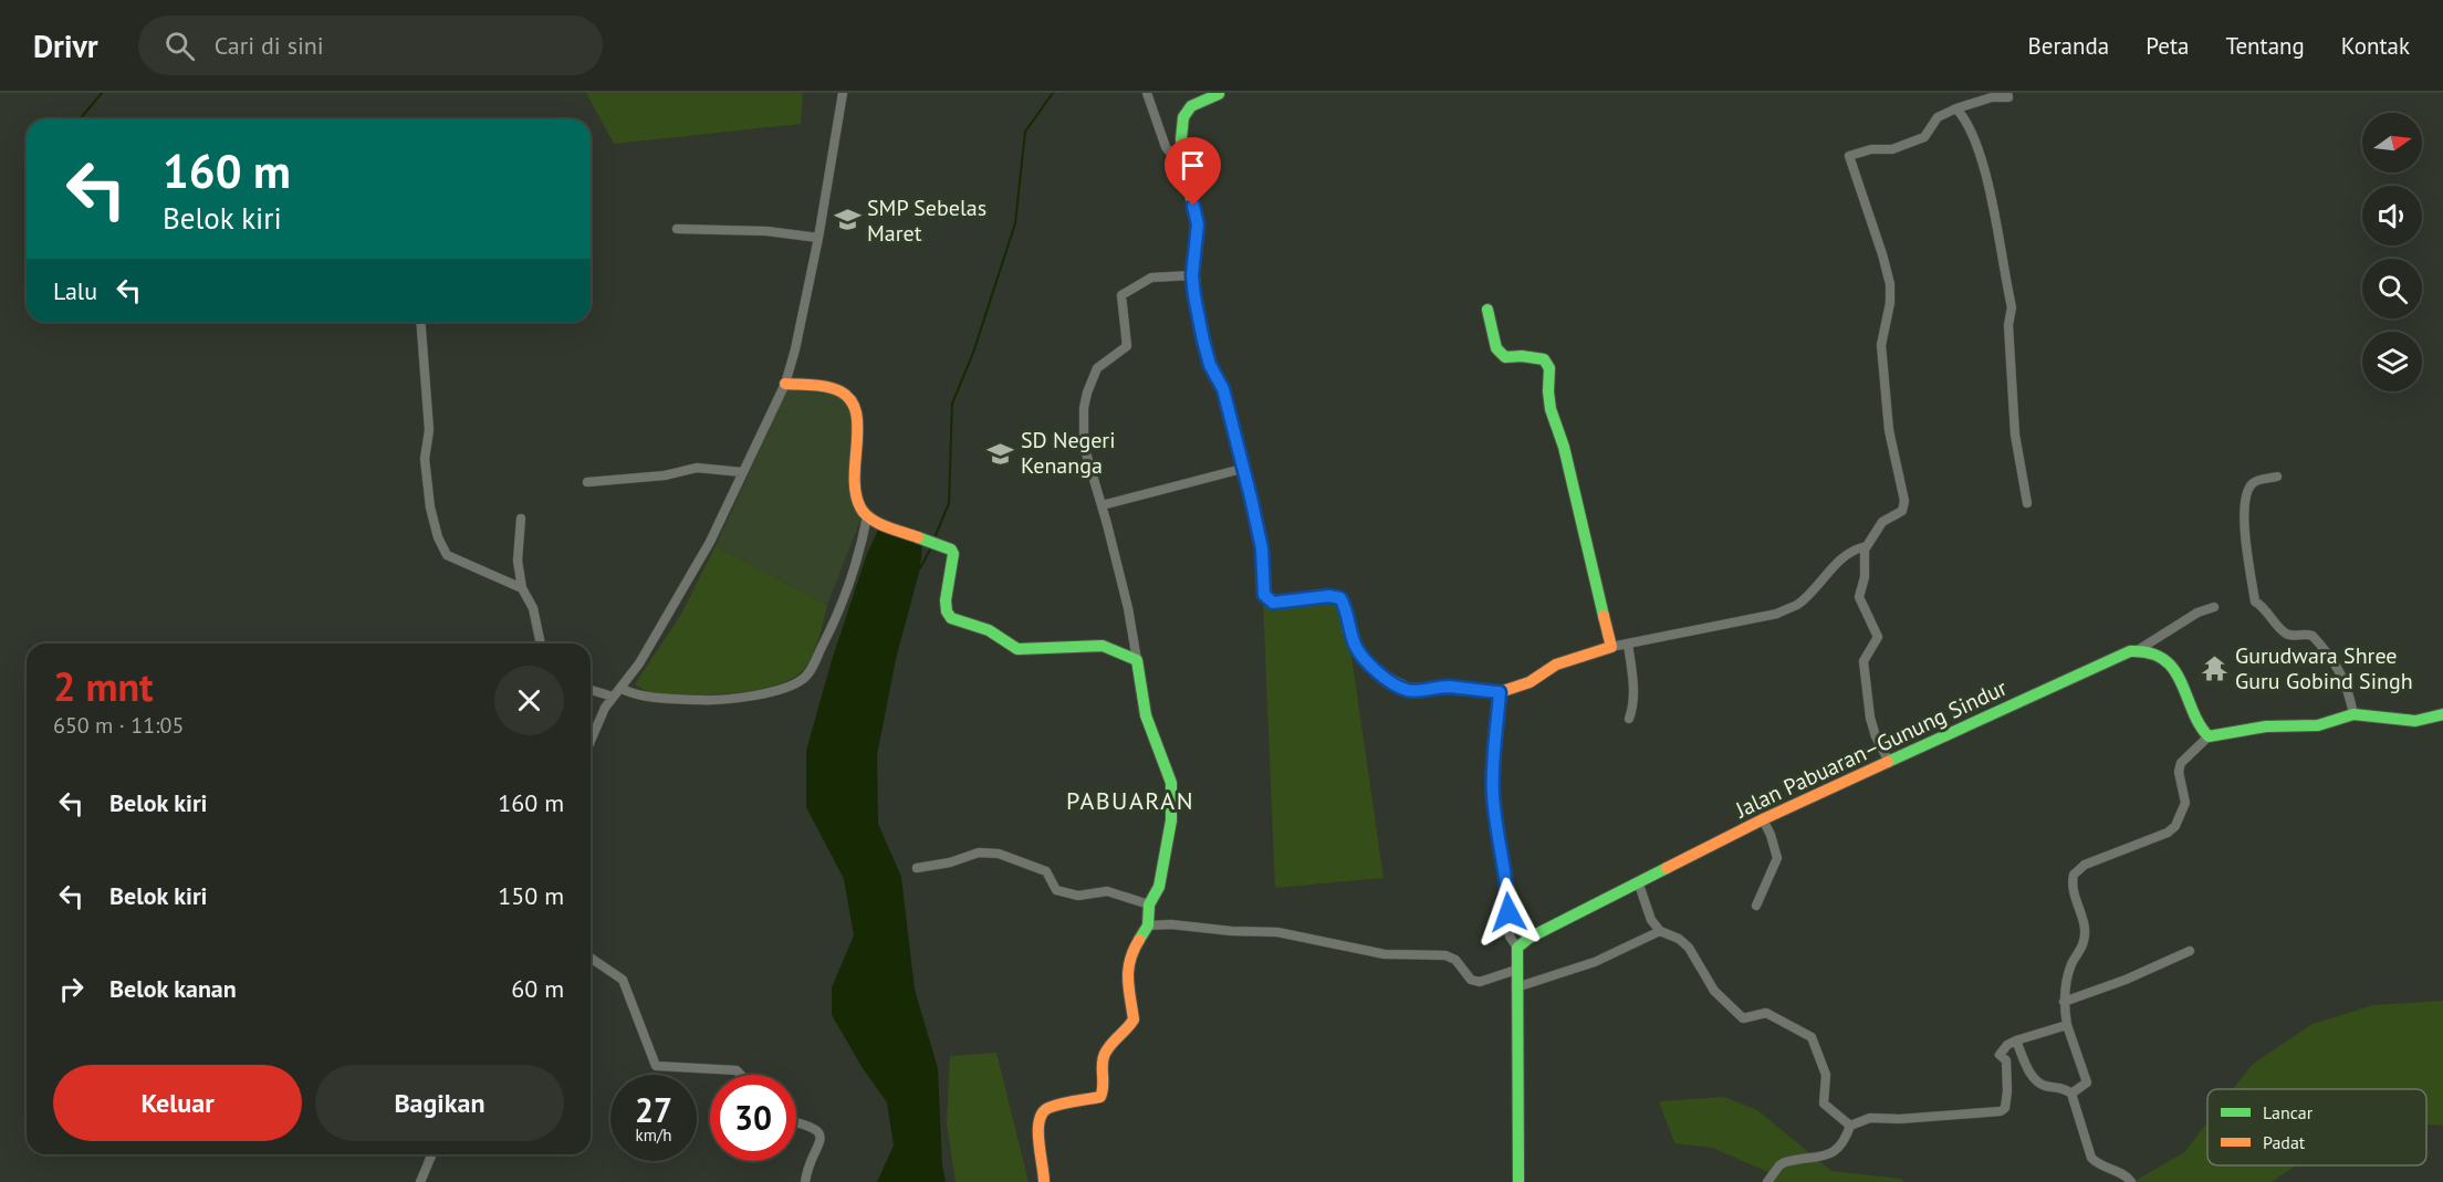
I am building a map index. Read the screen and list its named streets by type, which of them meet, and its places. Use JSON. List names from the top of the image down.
{
  "streets": {
    "street": ["Jalan Pabuaran–Gunung Sindur"]
  },
  "districts": ["PABUARAN"],
  "places": {
    "school or university": ["SMP Sebelas Maret", "SD Negeri Kenanga"],
    "temple": ["Gurudwara Shree Guru Gobind Singh"]
  },
  "legend": ["Lancar", "Padat"],
  "north": "right",
  "page": {
    "header": "Drivr",
    "search": "Cari di sini",
    "nav": [
      "Beranda",
      "Peta",
      "Tentang",
      "Kontak"
    ],
    "turn": ["160 m", "Belok kiri"],
    "then": "Lalu",
    "heading": ["2 mnt", "650 m · 11:05"],
    "list": [
      {
        "name": "Belok kiri",
        "value": "160 m"
      },
      {
        "name": "Belok kiri",
        "value": "150 m"
      },
      {
        "name": "Belok kanan",
        "value": "60 m"
      }
    ],
    "buttons": ["Keluar", "Bagikan"],
    "speed": "27 km/h",
    "limit": "30"
  }
}
